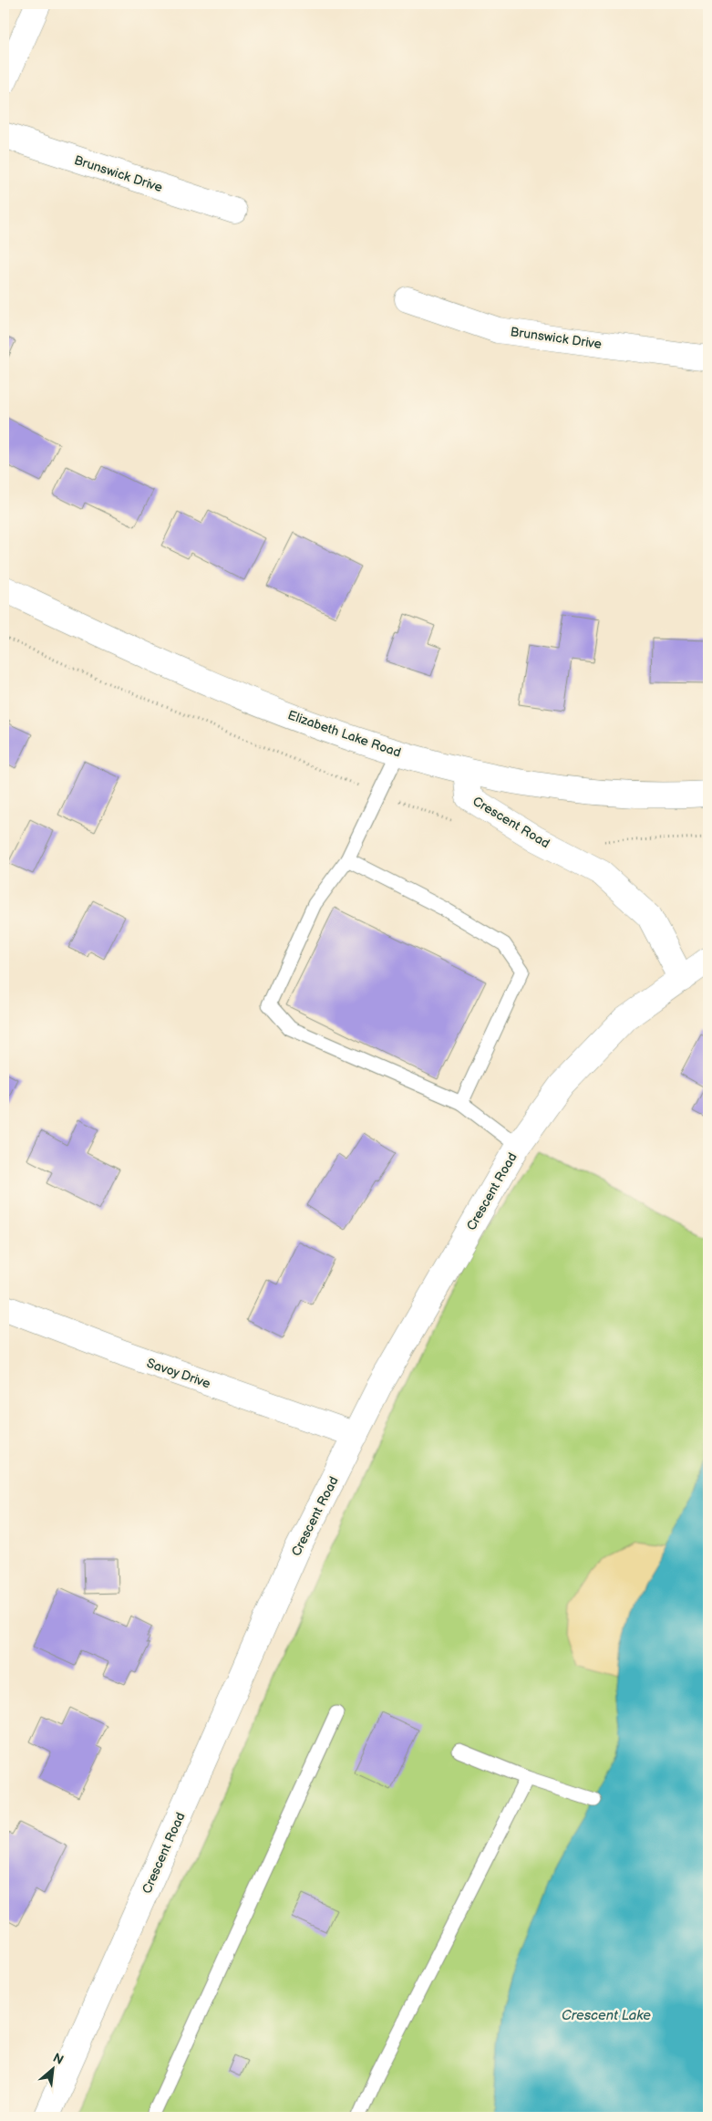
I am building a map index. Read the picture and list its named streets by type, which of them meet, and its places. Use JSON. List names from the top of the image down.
{
  "streets": {
    "street": [
      "Brunswick Drive",
      "Elizabeth Lake Road",
      "Crescent Road",
      "Savoy Drive"
    ]
  },
  "crossings": [
    ["Elizabeth Lake Road", "Crescent Road"],
    ["Crescent Road", "Savoy Drive"]
  ],
  "water": ["Crescent Lake"],
  "north": "top right"
}
